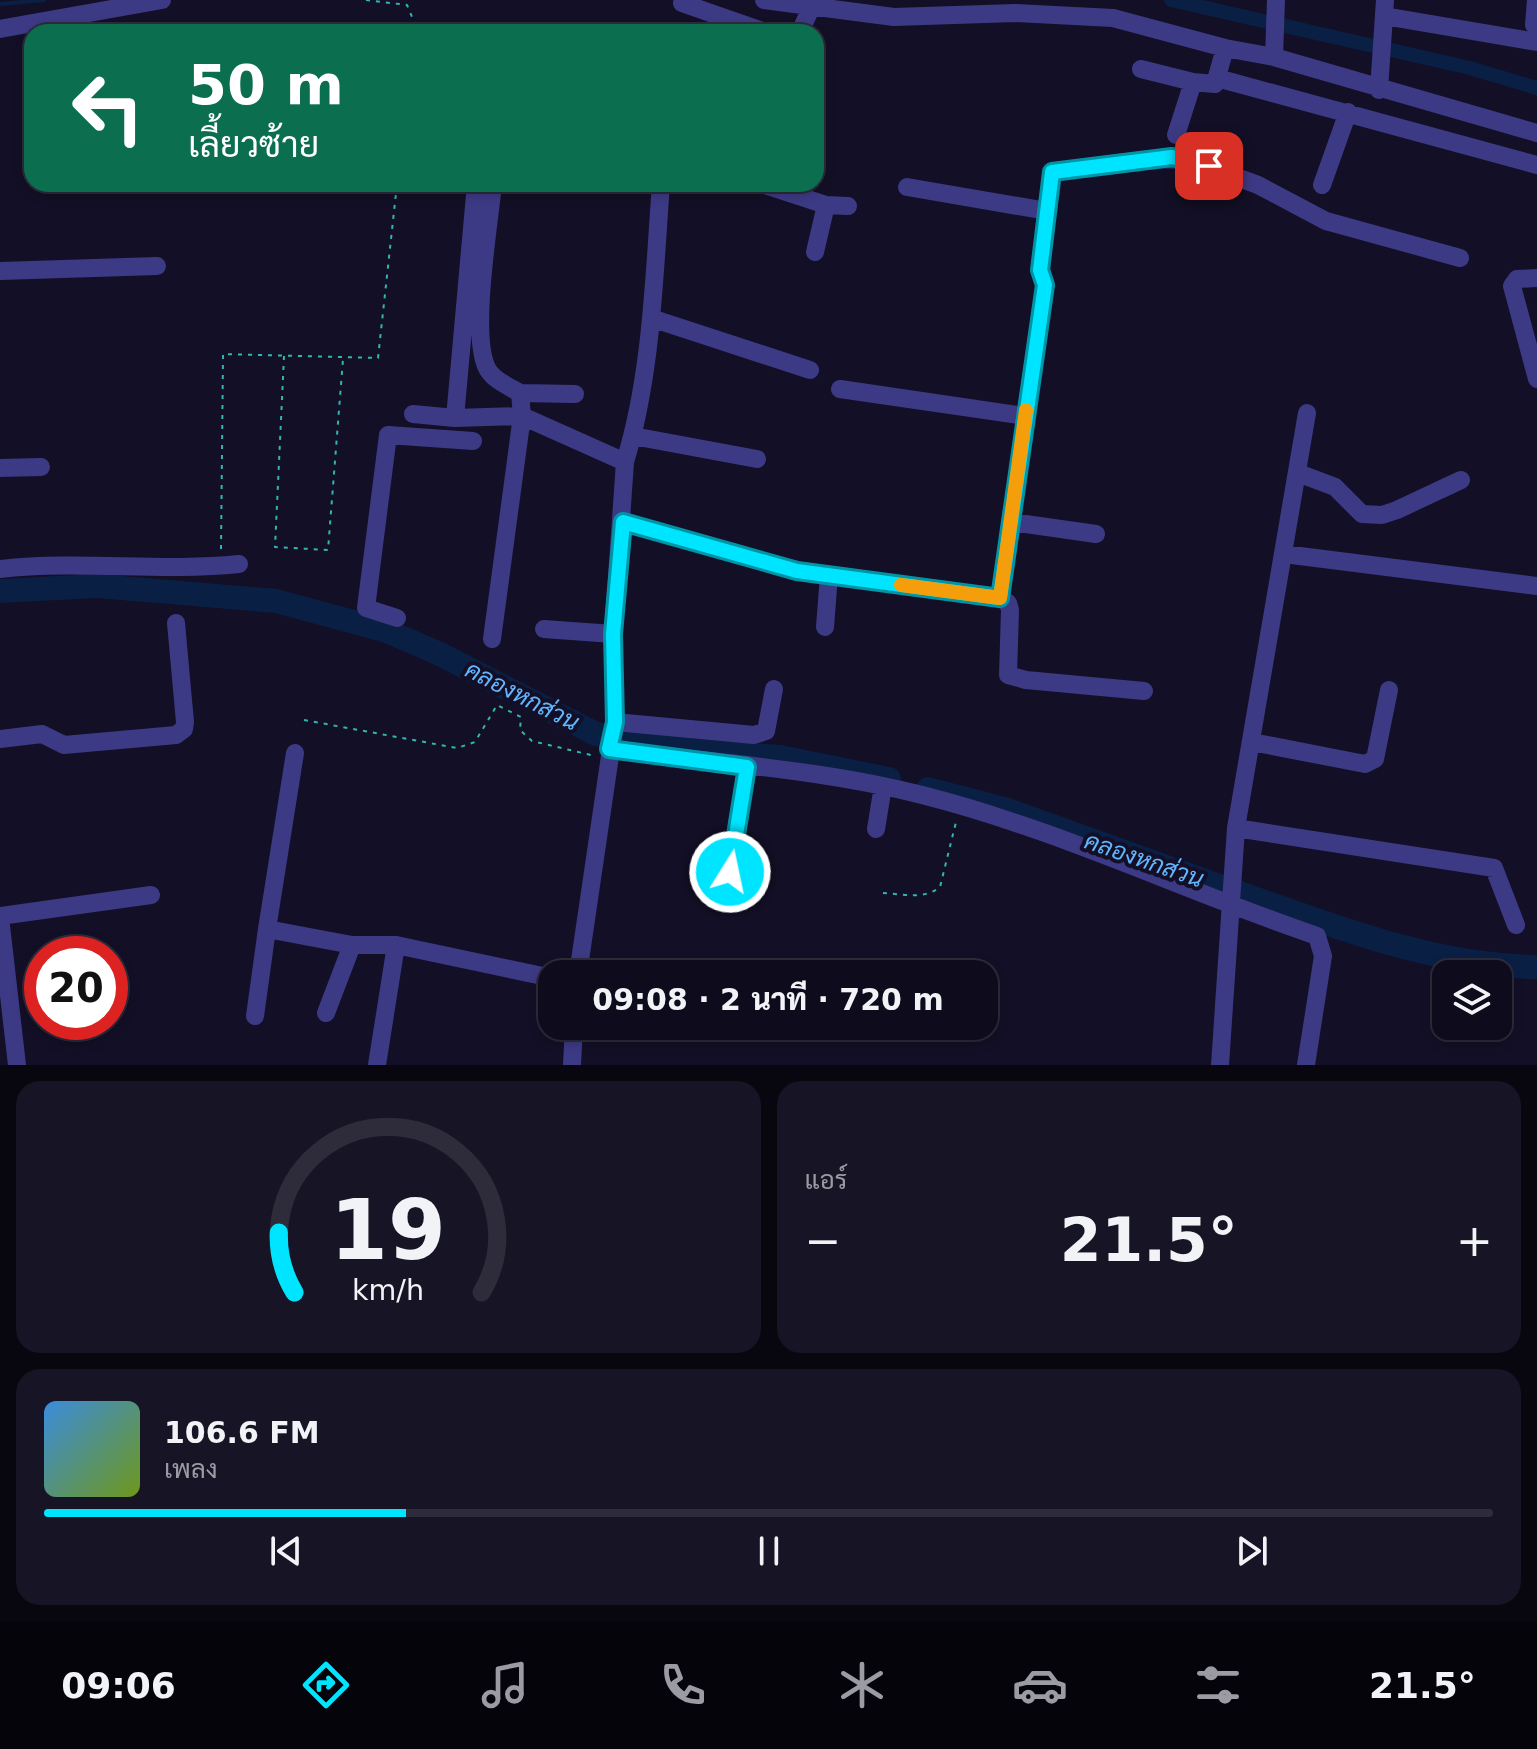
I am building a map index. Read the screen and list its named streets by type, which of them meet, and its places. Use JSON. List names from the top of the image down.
{
  "water": ["คลองหกส่วน"],
  "page": {
    "turn": ["50 m", "เลี้ยวซ้าย"],
    "limit": "20",
    "trip": "09:08 · 2 นาที · 720 m",
    "tile": "แอร์",
    "heat": ["−", "21.5°", "+"],
    "song": ["106.6 FM", "เพลง"],
    "tabs": ["09:06", "21.5°"],
    "gauge": ["19", "km/h"]
  }
}
